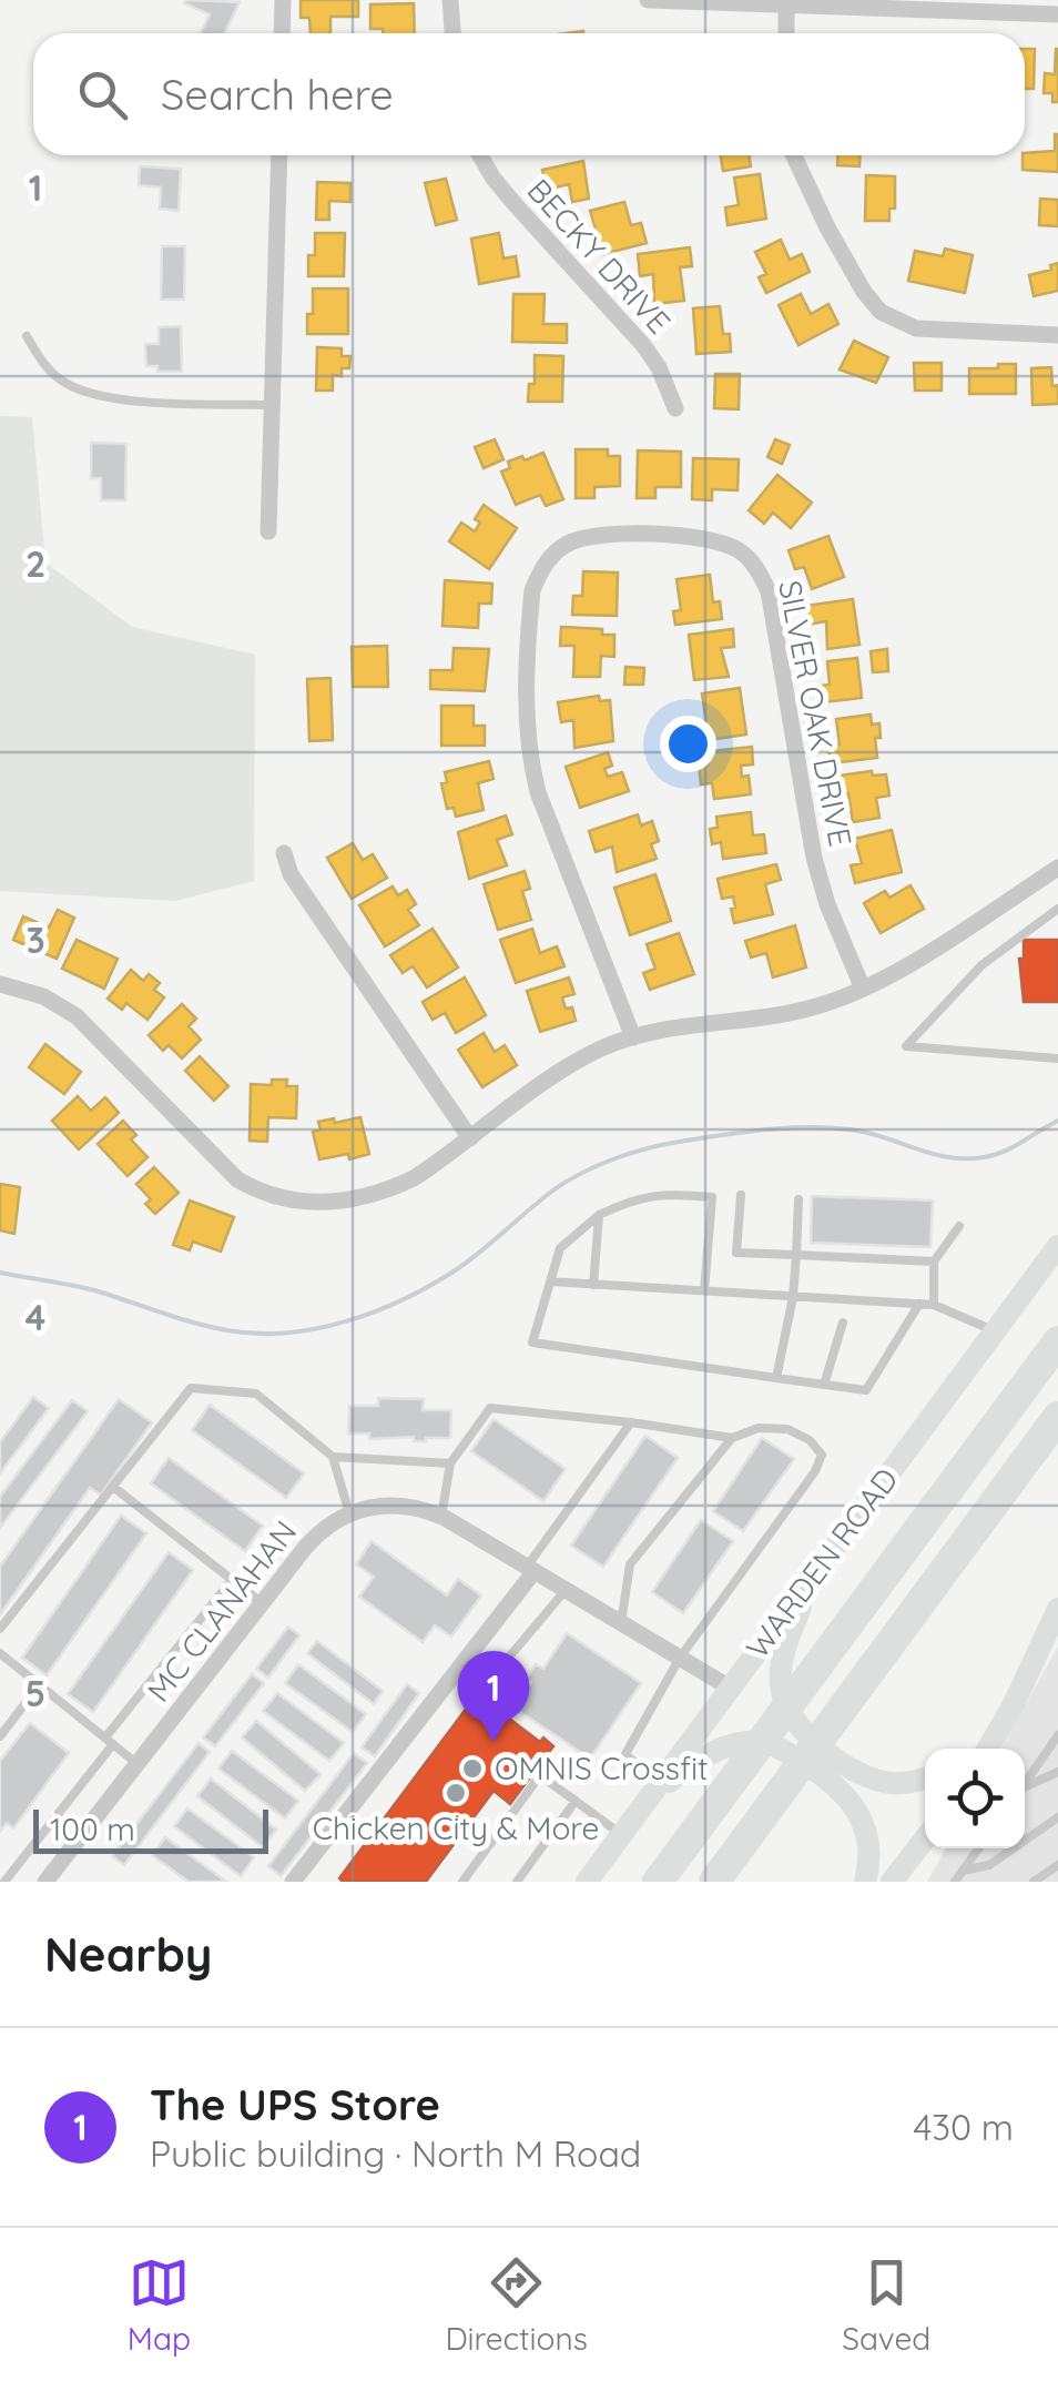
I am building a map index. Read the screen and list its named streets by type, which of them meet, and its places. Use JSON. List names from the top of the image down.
{
  "streets": {
    "main road": ["WARDEN ROAD"],
    "street": ["BECKY DRIVE", "SILVER OAK DRIVE", "MC CLANAHAN"]
  },
  "places": ["OMNIS Crossfit", "Chicken City & More"],
  "scale_bar": "100 m",
  "page": {
    "search": "Search here",
    "pins": "1",
    "scale": "100 m",
    "heading": "Nearby",
    "list": [
      {
        "mark": "1",
        "name": "The UPS Store",
        "note": "Public building · North M Road",
        "value": "430 m"
      }
    ],
    "nav": ["Map", "Directions", "Saved"]
  },
  "grid": {
    "rows": [
      "1",
      "2",
      "3",
      "4",
      "5"
    ]
  }
}
